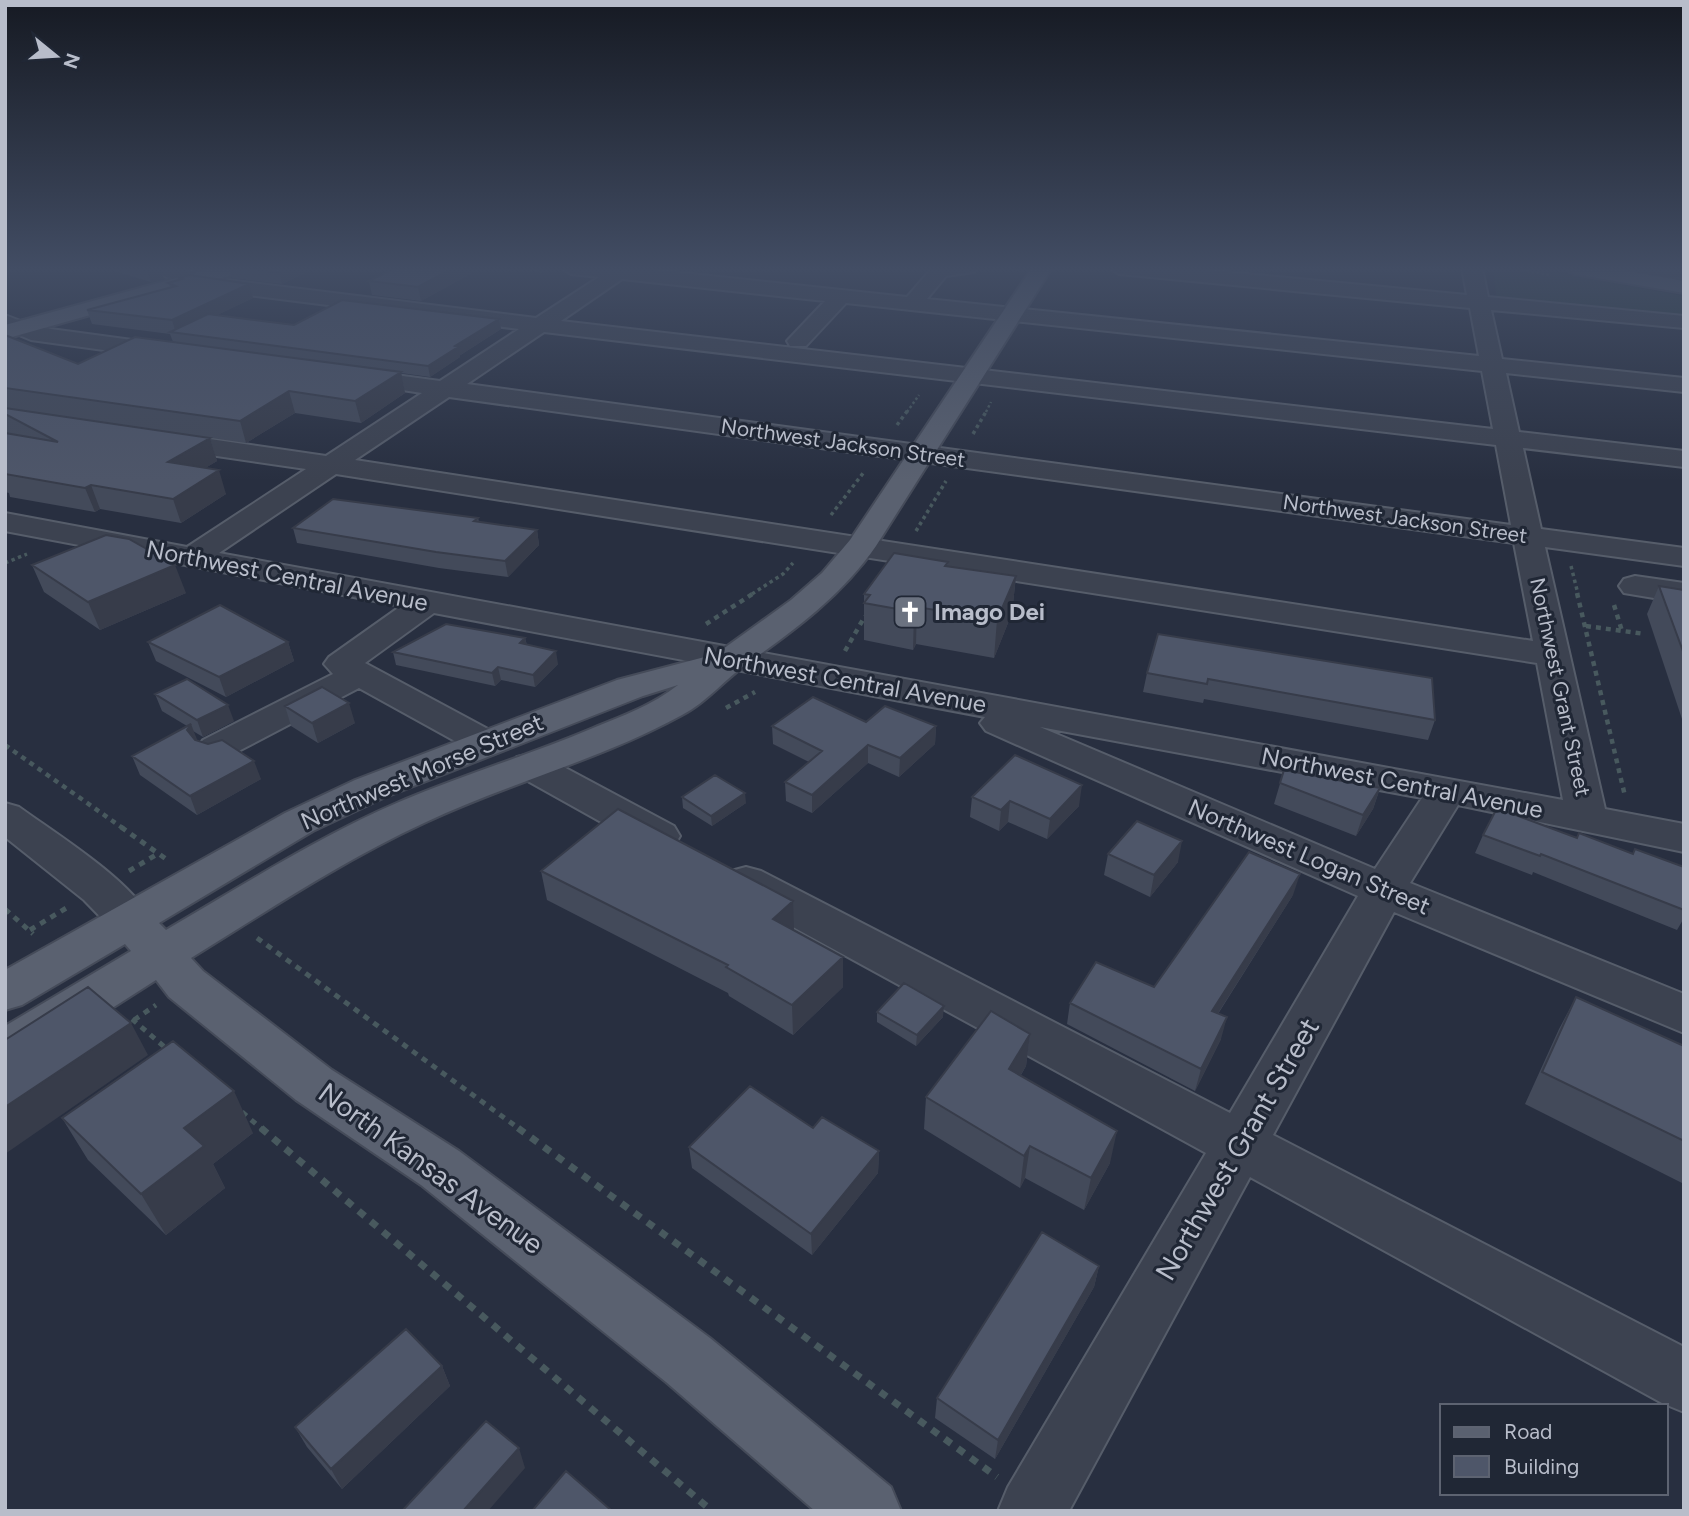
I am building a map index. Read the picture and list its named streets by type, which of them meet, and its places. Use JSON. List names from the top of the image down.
{
  "streets": {
    "main road": ["Northwest Morse Street", "North Kansas Avenue"],
    "street": [
      "Northwest Jackson Street",
      "Northwest Central Avenue",
      "Northwest Grant Street",
      "Northwest Logan Street"
    ]
  },
  "crossings": [
    ["Northwest Jackson Street", "Northwest Grant Street"],
    ["Northwest Jackson Street", "Northwest Morse Street"],
    ["Northwest Central Avenue", "Northwest Grant Street"],
    ["Northwest Central Avenue", "Northwest Morse Street"],
    ["Northwest Central Avenue", "Northwest Logan Street"],
    ["Northwest Grant Street", "Northwest Logan Street"],
    ["Northwest Morse Street", "North Kansas Avenue"]
  ],
  "places": {
    "church": ["Imago Dei"]
  },
  "legend": ["Road", "Building"],
  "north": "right"
}
